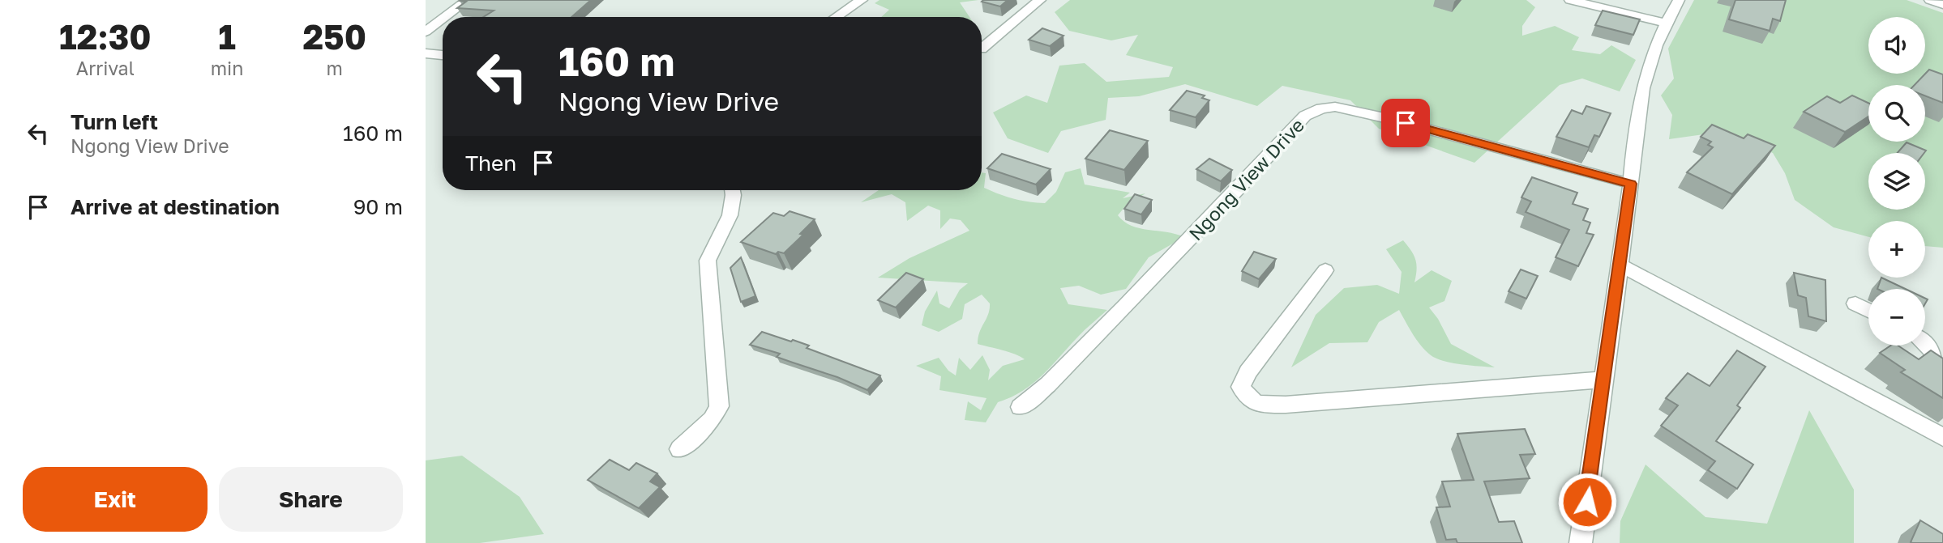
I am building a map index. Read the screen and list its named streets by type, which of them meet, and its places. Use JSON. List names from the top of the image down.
{
  "streets": {
    "street": ["Ngong View Drive"]
  },
  "page": {
    "eta": [
      "12:30",
      "Arrival",
      "1",
      "min",
      "250",
      "m"
    ],
    "map_buttons": ["+", "−"],
    "turn": ["160 m", "Ngong View Drive"],
    "list": [
      {
        "name": "Turn left",
        "note": "Ngong View Drive",
        "value": "160 m"
      },
      {
        "name": "Arrive at destination",
        "value": "90 m"
      }
    ],
    "then": "Then",
    "buttons": ["Exit", "Share"]
  }
}
